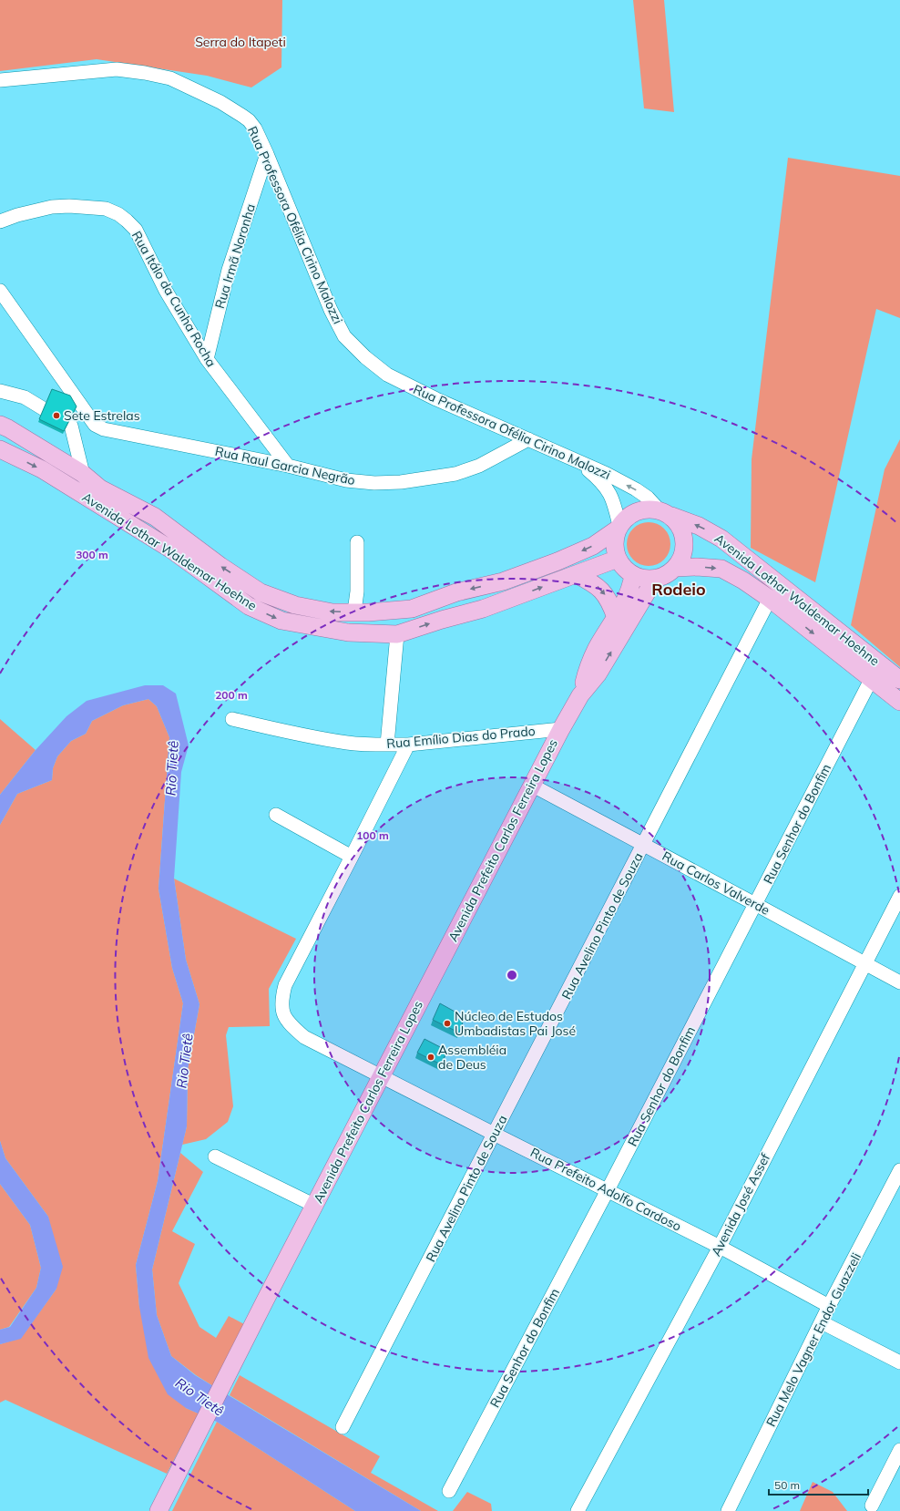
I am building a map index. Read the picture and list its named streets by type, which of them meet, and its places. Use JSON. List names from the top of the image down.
{
  "streets": {
    "main road": ["Avenida Lothar Waldemar Hoehne", "Avenida Prefeito Carlos Ferreira Lopes"],
    "street": [
      "Rua Professora Ofélia Cirino Malozzi",
      "Rua Irmã Noronha",
      "Rua Itálo da Cunha Rocha",
      "Rua Raul Garcia Negrão",
      "Rua Emílio Dias do Prado",
      "Rua Senhor do Bonfim",
      "Rua Carlos Valverde",
      "Rua Avelino Pinto de Souza",
      "Rua Prefeito Adolfo Cardoso",
      "Avenida José Assef",
      "Rua Melo Vagner Endor Guazzeli"
    ]
  },
  "crossings": [
    ["Rua Professora Ofélia Cirino Malozzi", "Rua Irmã Noronha"],
    ["Rua Professora Ofélia Cirino Malozzi", "Rua Raul Garcia Negrão"],
    ["Rua Professora Ofélia Cirino Malozzi", "Avenida Lothar Waldemar Hoehne"],
    ["Rua Professora Ofélia Cirino Malozzi", "Avenida Prefeito Carlos Ferreira Lopes"],
    ["Rua Irmã Noronha", "Rua Itálo da Cunha Rocha"],
    ["Rua Itálo da Cunha Rocha", "Rua Raul Garcia Negrão"],
    ["Avenida Lothar Waldemar Hoehne", "Rua Senhor do Bonfim"],
    ["Avenida Lothar Waldemar Hoehne", "Avenida Prefeito Carlos Ferreira Lopes"],
    ["Avenida Lothar Waldemar Hoehne", "Rua Avelino Pinto de Souza"],
    ["Rua Emílio Dias do Prado", "Avenida Prefeito Carlos Ferreira Lopes"],
    ["Rua Emílio Dias do Prado", "Rua Prefeito Adolfo Cardoso"],
    ["Rua Senhor do Bonfim", "Rua Carlos Valverde"],
    ["Rua Senhor do Bonfim", "Rua Prefeito Adolfo Cardoso"],
    ["Avenida Prefeito Carlos Ferreira Lopes", "Rua Carlos Valverde"],
    ["Avenida Prefeito Carlos Ferreira Lopes", "Rua Prefeito Adolfo Cardoso"],
    ["Rua Carlos Valverde", "Rua Avelino Pinto de Souza"],
    ["Rua Carlos Valverde", "Avenida José Assef"],
    ["Rua Avelino Pinto de Souza", "Rua Prefeito Adolfo Cardoso"],
    ["Rua Prefeito Adolfo Cardoso", "Avenida José Assef"],
    ["Rua Prefeito Adolfo Cardoso", "Rua Melo Vagner Endor Guazzeli"]
  ],
  "districts": ["Rodeio"],
  "water": ["Rio Tietê"],
  "parks": ["Serra do Itapeti"],
  "places": ["Sete Estrelas", "Núcleo de Estudos Umbadistas Pai José", "Assembléia de Deus"],
  "scale_bar": "50 m",
  "rings": ["300 m", "200 m", "100 m"]
}
